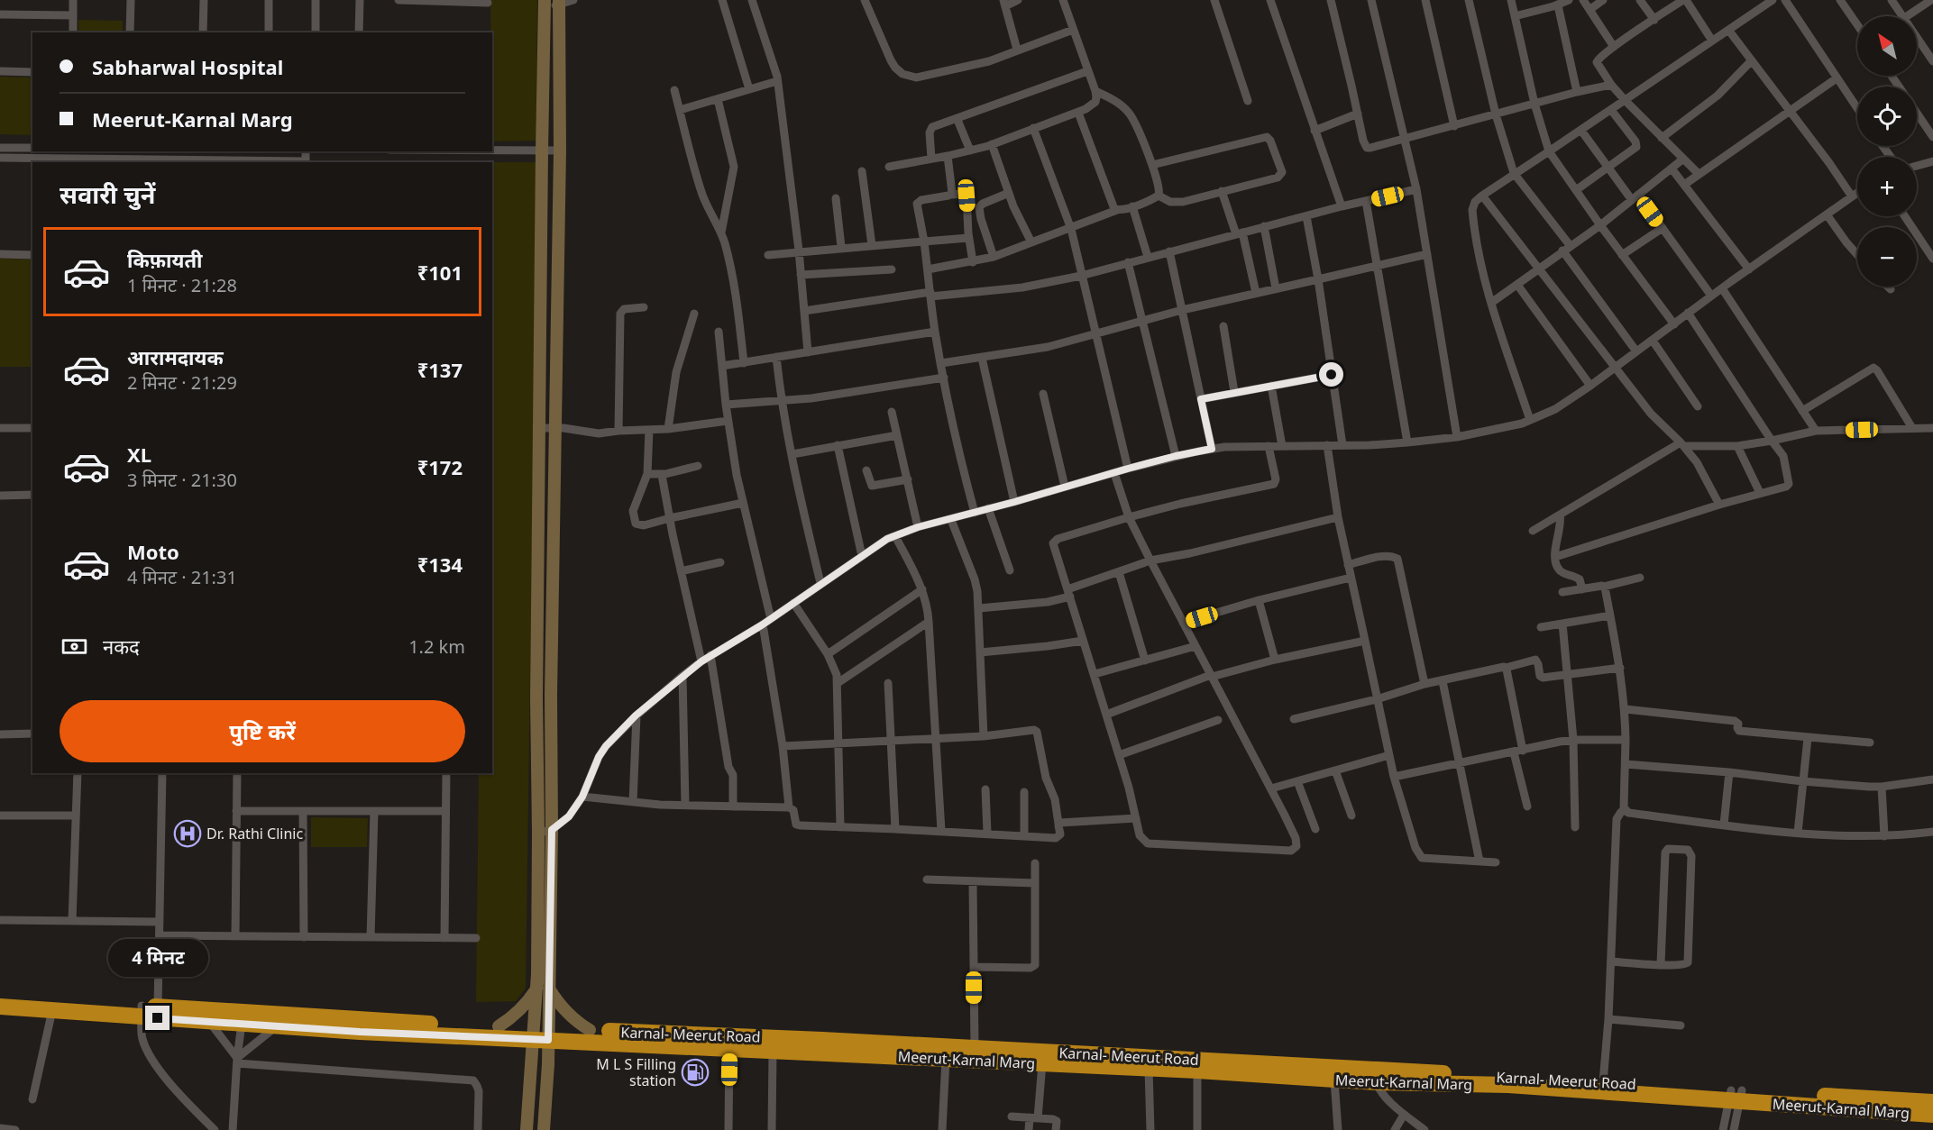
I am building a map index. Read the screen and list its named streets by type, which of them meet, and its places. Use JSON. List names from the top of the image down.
{
  "streets": {
    "highway": ["Karnal- Meerut Road", "Meerut-Karnal Marg"]
  },
  "crossings": [
    ["Karnal- Meerut Road", "Meerut-Karnal Marg"]
  ],
  "places": {
    "hospital": ["Dr. Rathi Clinic"],
    "fuel station": ["M L S Filling station"]
  },
  "north": "top left",
  "page": {
    "map_buttons": ["+", "−"],
    "banner": ["Sabharwal Hospital", "Meerut-Karnal Marg"],
    "heading": "सवारी चुनें",
    "list": [
      {
        "name": "किफ़ायती",
        "note": "1 मिनट · 21:28",
        "value": "₹101"
      },
      {
        "name": "आरामदायक",
        "note": "2 मिनट · 21:29",
        "value": "₹137"
      },
      {
        "name": "XL",
        "note": "3 मिनट · 21:30",
        "value": "₹172"
      },
      {
        "name": "Moto",
        "note": "4 मिनट · 21:31",
        "value": "₹134"
      }
    ],
    "pay": ["नकद", "1.2 km"],
    "buttons": "पुष्टि करें",
    "bubble": "4 मिनट"
  }
}
